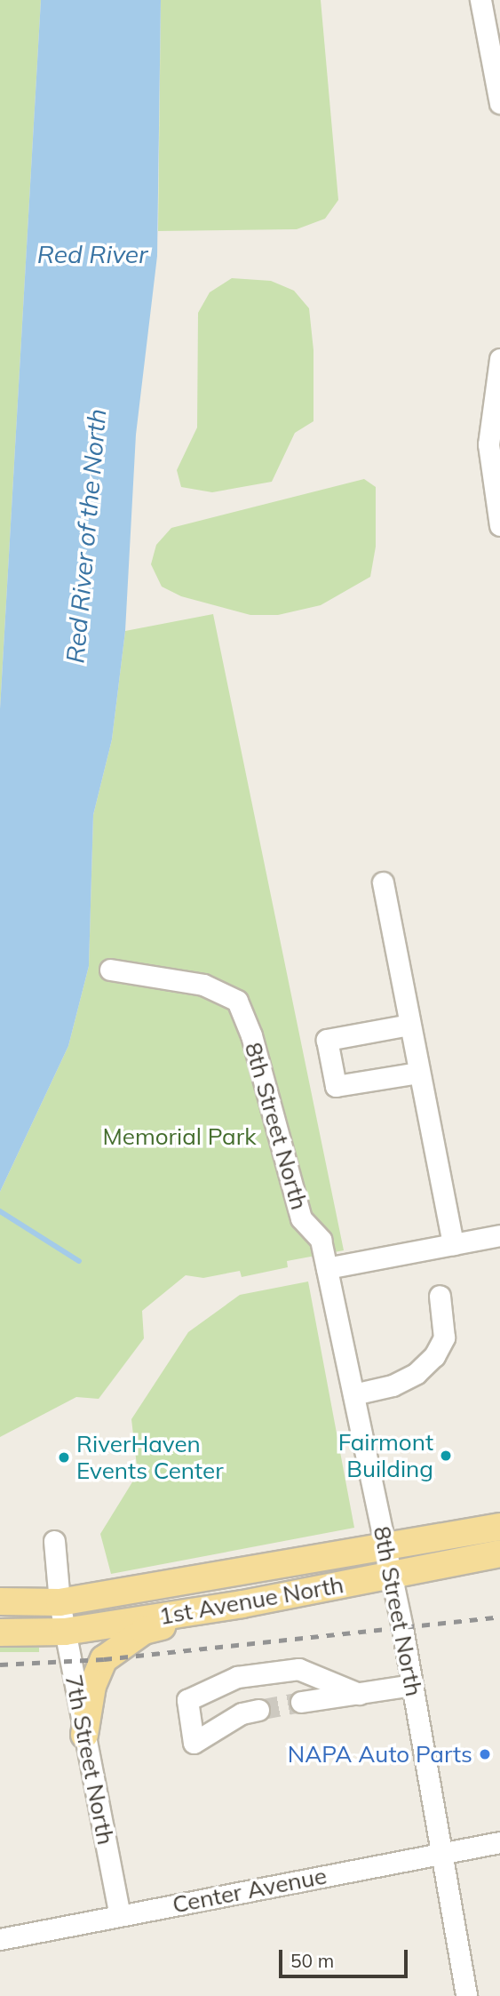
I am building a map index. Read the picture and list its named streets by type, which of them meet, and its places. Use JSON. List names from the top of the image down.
{
  "streets": {
    "main road": ["1st Avenue North"],
    "street": ["8th Street North", "7th Street North", "Center Avenue"]
  },
  "crossings": [
    ["8th Street North", "1st Avenue North"],
    ["8th Street North", "Center Avenue"],
    ["1st Avenue North", "7th Street North"],
    ["7th Street North", "Center Avenue"]
  ],
  "water": ["Red River", "Red River of the North"],
  "parks": ["Memorial Park"],
  "places": ["Fairmont Building", "RiverHaven Events Center", "NAPA Auto Parts"],
  "scale_bar": "50 m"
}
